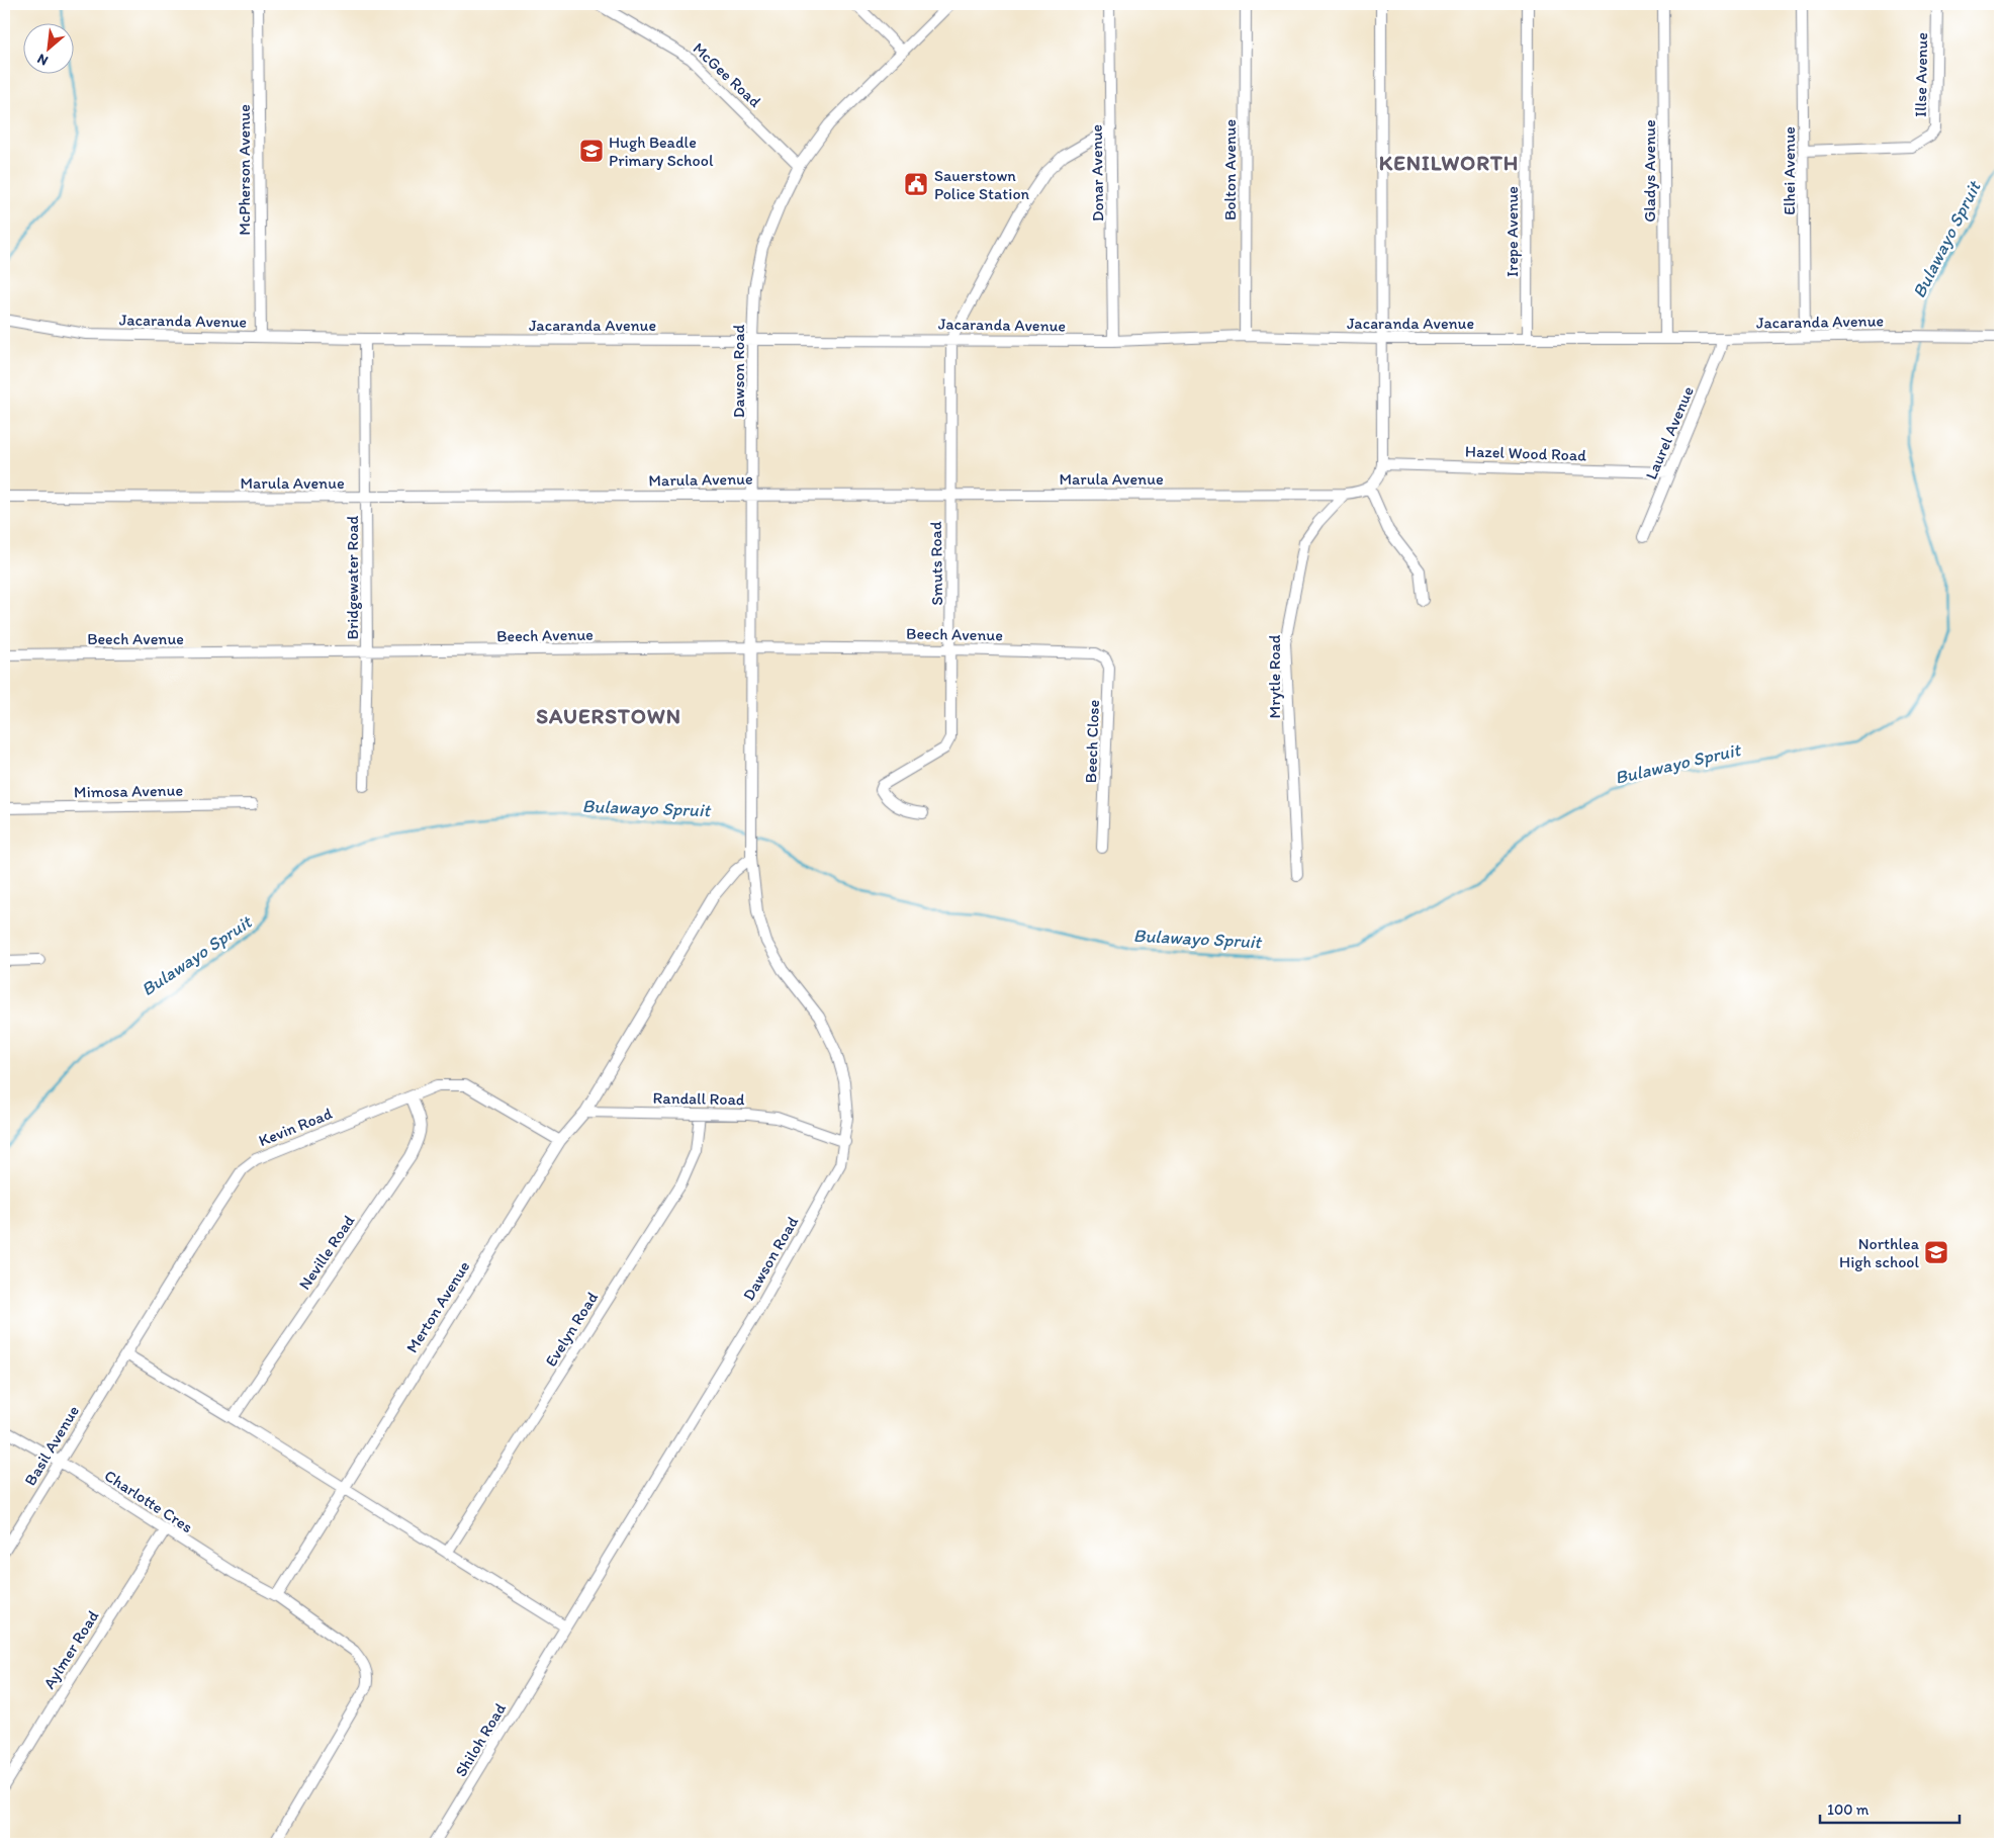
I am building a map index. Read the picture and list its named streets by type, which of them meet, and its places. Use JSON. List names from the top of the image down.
{
  "streets": {
    "street": [
      "McGee Road",
      "Illse Avenue",
      "McPherson Avenue",
      "Bolton Avenue",
      "Gladys Avenue",
      "Elhei Avenue",
      "Donar Avenue",
      "Irepe Avenue",
      "Jacaranda Avenue",
      "Dawson Road",
      "Laurel Avenue",
      "Hazel Wood Road",
      "Marula Avenue",
      "Smuts Road",
      "Bridgewater Road",
      "Beech Avenue",
      "Mrytle Road",
      "Beech Close",
      "Mimosa Avenue",
      "Randall Road",
      "Kevin Road",
      "Neville Road",
      "Merton Avenue",
      "Evelyn Road",
      "Basil Avenue",
      "Charlotte Cres",
      "Aylmer Road",
      "Shiloh Road"
    ]
  },
  "crossings": [
    ["McGee Road", "Dawson Road"],
    ["Illse Avenue", "Elhei Avenue"],
    ["McPherson Avenue", "Jacaranda Avenue"],
    ["Bolton Avenue", "Jacaranda Avenue"],
    ["Gladys Avenue", "Jacaranda Avenue"],
    ["Elhei Avenue", "Jacaranda Avenue"],
    ["Donar Avenue", "Jacaranda Avenue"],
    ["Irepe Avenue", "Jacaranda Avenue"],
    ["Jacaranda Avenue", "Dawson Road"],
    ["Jacaranda Avenue", "Laurel Avenue"],
    ["Jacaranda Avenue", "Smuts Road"],
    ["Jacaranda Avenue", "Bridgewater Road"],
    ["Dawson Road", "Marula Avenue"],
    ["Dawson Road", "Beech Avenue"],
    ["Dawson Road", "Randall Road"],
    ["Dawson Road", "Shiloh Road"],
    ["Laurel Avenue", "Hazel Wood Road"],
    ["Marula Avenue", "Smuts Road"],
    ["Marula Avenue", "Bridgewater Road"],
    ["Marula Avenue", "Mrytle Road"],
    ["Smuts Road", "Beech Avenue"],
    ["Bridgewater Road", "Beech Avenue"],
    ["Beech Avenue", "Beech Close"],
    ["Randall Road", "Evelyn Road"],
    ["Kevin Road", "Neville Road"],
    ["Kevin Road", "Merton Avenue"],
    ["Kevin Road", "Basil Avenue"],
    ["Basil Avenue", "Charlotte Cres"],
    ["Charlotte Cres", "Aylmer Road"]
  ],
  "districts": ["KENILWORTH", "SAUERSTOWN"],
  "water": ["Bulawayo Spruit"],
  "places": {
    "school or university": ["Hugh Beadle Primary School", "Northlea High school"],
    "public building": ["Sauerstown Police Station"]
  },
  "scale_bar": "100 m",
  "north": "bottom left"
}
